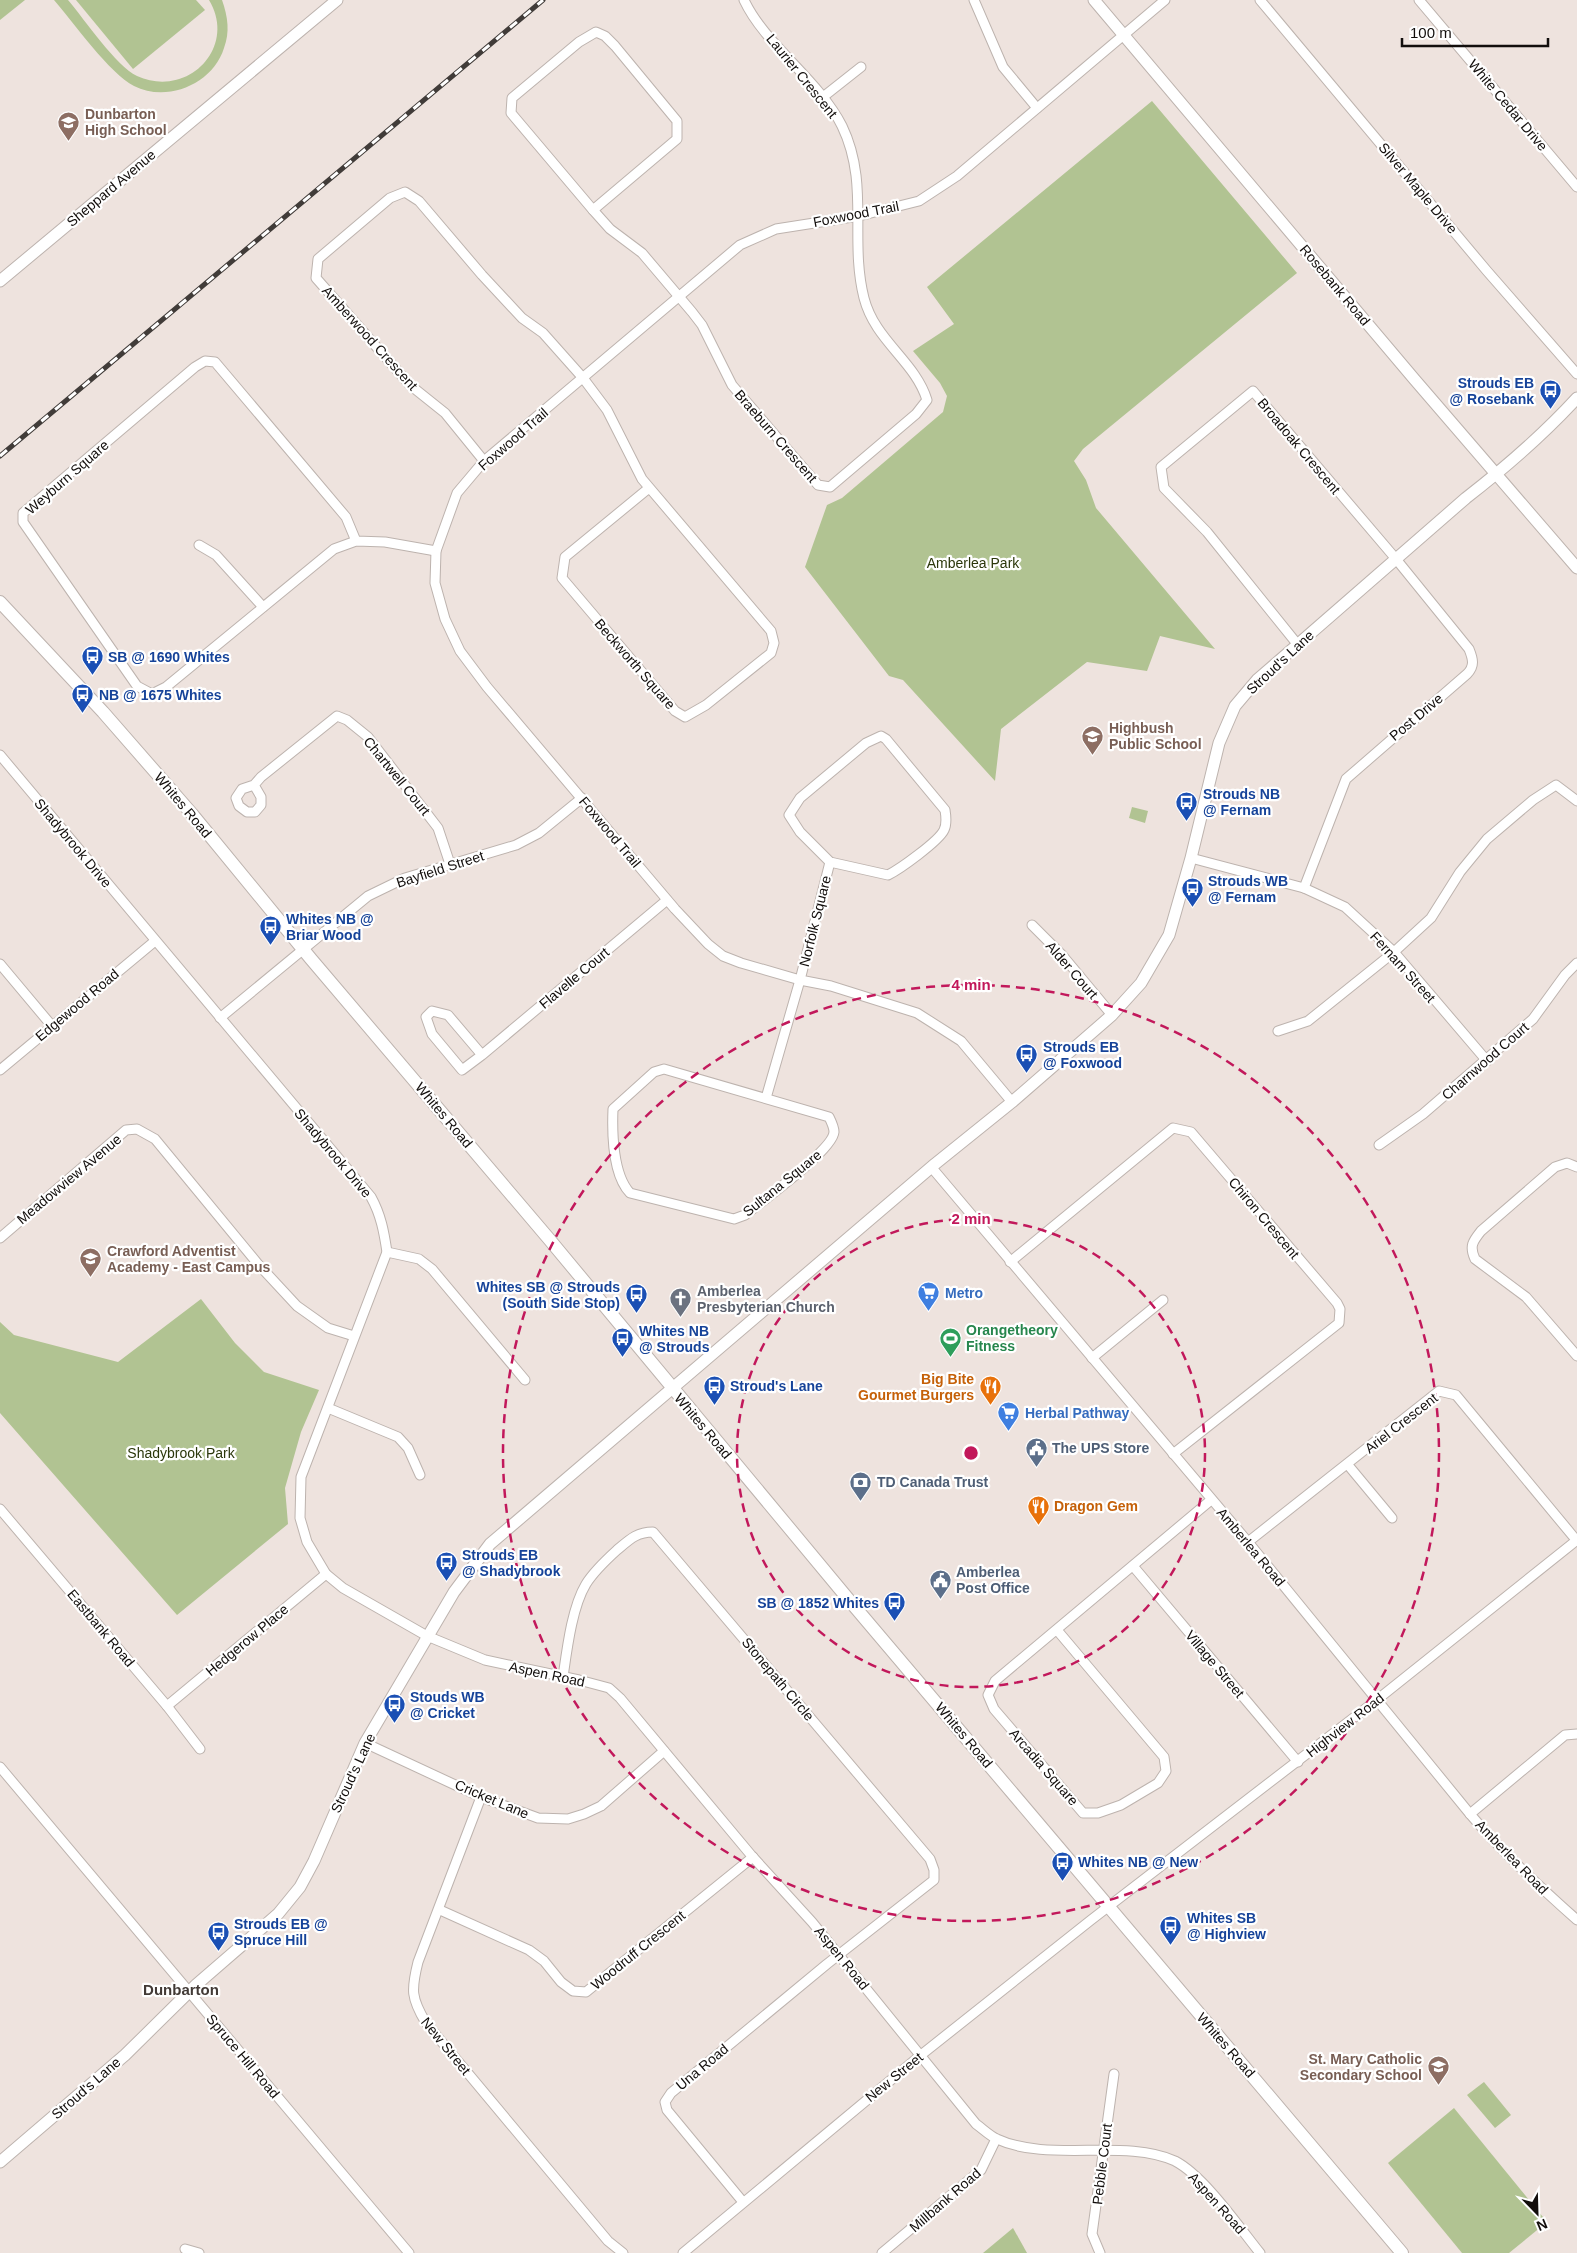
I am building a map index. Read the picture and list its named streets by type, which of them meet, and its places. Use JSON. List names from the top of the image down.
{
  "streets": {
    "main road": ["Whites Road"],
    "street": [
      "Laurier Crescent",
      "White Cedar Drive",
      "Sheppard Avenue",
      "Silver Maple Drive",
      "Foxwood Trail",
      "Rosebank Road",
      "Amberwood Crescent",
      "Braeburn Crescent",
      "Broadoak Crescent",
      "Weyburn Square",
      "Stroud's Lane",
      "Beckworth Square",
      "Post Drive",
      "Chartwell Court",
      "Shadybrook Drive",
      "Bayfield Street",
      "Norfolk Square",
      "Fernam Street",
      "Alder Court",
      "Flavelle Court",
      "Edgewood Road",
      "Charnwood Court",
      "Meadowview Avenue",
      "Sultana Square",
      "Chiron Crescent",
      "Ariel Crescent",
      "Amberlea Road",
      "Eastbank Road",
      "Hedgerow Place",
      "Village Street",
      "Aspen Road",
      "Stonepath Circle",
      "Highview Road",
      "Arcadia Square",
      "Cricket Lane",
      "Woodruff Crescent",
      "New Street",
      "Spruce Hill Road",
      "Una Road",
      "Pebble Court",
      "Millbank Road"
    ]
  },
  "crossings": [
    ["Laurier Crescent", "Foxwood Trail"],
    ["Laurier Crescent", "Braeburn Crescent"],
    ["Foxwood Trail", "Rosebank Road"],
    ["Foxwood Trail", "Amberwood Crescent"],
    ["Foxwood Trail", "Braeburn Crescent"],
    ["Foxwood Trail", "Weyburn Square"],
    ["Foxwood Trail", "Stroud's Lane"],
    ["Foxwood Trail", "Beckworth Square"],
    ["Foxwood Trail", "Bayfield Street"],
    ["Foxwood Trail", "Norfolk Square"],
    ["Foxwood Trail", "Flavelle Court"],
    ["Rosebank Road", "Stroud's Lane"],
    ["Amberwood Crescent", "Beckworth Square"],
    ["Broadoak Crescent", "Stroud's Lane"],
    ["Broadoak Crescent", "Post Drive"],
    ["Stroud's Lane", "Post Drive"],
    ["Stroud's Lane", "Whites Road"],
    ["Stroud's Lane", "Shadybrook Drive"],
    ["Stroud's Lane", "Fernam Street"],
    ["Stroud's Lane", "Alder Court"],
    ["Stroud's Lane", "Amberlea Road"],
    ["Stroud's Lane", "Aspen Road"],
    ["Stroud's Lane", "Cricket Lane"],
    ["Stroud's Lane", "Spruce Hill Road"],
    ["Post Drive", "Fernam Street"],
    ["Chartwell Court", "Bayfield Street"],
    ["Whites Road", "Bayfield Street"],
    ["Whites Road", "Highview Road"],
    ["Whites Road", "New Street"],
    ["Shadybrook Drive", "Bayfield Street"],
    ["Shadybrook Drive", "Edgewood Road"],
    ["Shadybrook Drive", "Meadowview Avenue"],
    ["Shadybrook Drive", "Hedgerow Place"],
    ["Shadybrook Drive", "Aspen Road"],
    ["Fernam Street", "Charnwood Court"],
    ["Chiron Crescent", "Amberlea Road"],
    ["Ariel Crescent", "Amberlea Road"],
    ["Ariel Crescent", "Highview Road"],
    ["Amberlea Road", "Highview Road"],
    ["Amberlea Road", "Arcadia Square"],
    ["Eastbank Road", "Hedgerow Place"],
    ["Village Street", "Highview Road"],
    ["Village Street", "Arcadia Square"],
    ["Aspen Road", "Stonepath Circle"],
    ["Aspen Road", "Cricket Lane"],
    ["Aspen Road", "Woodruff Crescent"],
    ["Aspen Road", "New Street"],
    ["Aspen Road", "Una Road"],
    ["Aspen Road", "Pebble Court"],
    ["Aspen Road", "Millbank Road"],
    ["Stonepath Circle", "Una Road"],
    ["Highview Road", "New Street"],
    ["Cricket Lane", "New Street"],
    ["Woodruff Crescent", "New Street"],
    ["New Street", "Una Road"]
  ],
  "districts": ["Dunbarton"],
  "parks": ["Amberlea Park", "Shadybrook Park"],
  "places": {
    "school or university": [
      "Dunbarton High School",
      "Highbush Public School",
      "Crawford Adventist Academy - East Campus",
      "St. Mary Catholic Secondary School"
    ],
    "bus stop": [
      "Strouds EB @ Rosebank",
      "SB @ 1690 Whites",
      "NB @ 1675 Whites",
      "Strouds NB @ Fernam",
      "Strouds WB @ Fernam",
      "Whites NB @ Briar Wood",
      "Strouds EB @ Foxwood",
      "Whites SB @ Strouds (South Side Stop)",
      "Whites NB @ Strouds",
      "Stroud's Lane",
      "Strouds EB @ Shadybrook",
      "SB @ 1852 Whites",
      "Stouds WB @ Cricket",
      "Whites NB @ New",
      "Whites SB @ Highview",
      "Strouds EB @ Spruce Hill"
    ],
    "supermarket": ["Metro", "Herbal Pathway"],
    "church": ["Amberlea Presbyterian Church"],
    "sports": ["Orangetheory Fitness"],
    "restaurant": ["Big Bite Gourmet Burgers", "Dragon Gem"],
    "public building": ["The UPS Store", "Amberlea Post Office"],
    "bank": ["TD Canada Trust"]
  },
  "scale_bar": "100 m",
  "north": "bottom right",
  "rings": ["4 min", "2 min"]
}
